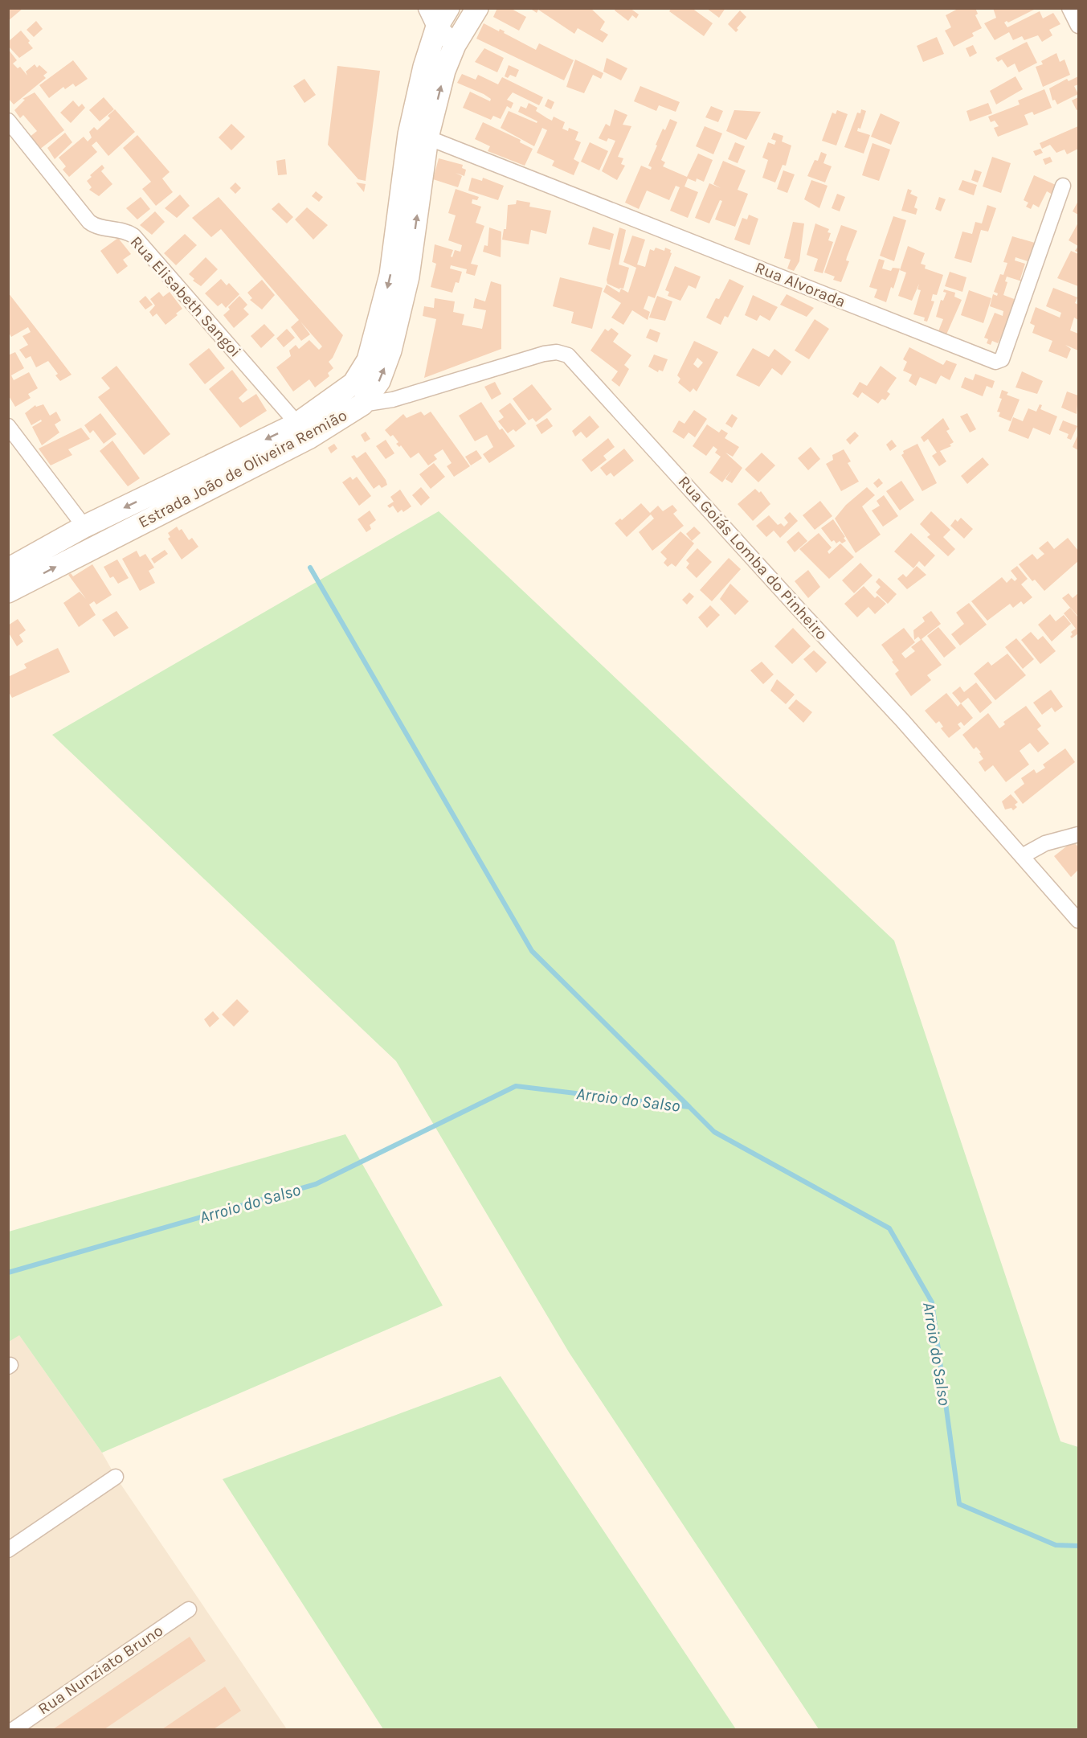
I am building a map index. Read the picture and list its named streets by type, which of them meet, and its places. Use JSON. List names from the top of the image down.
{
  "streets": {
    "main road": ["Estrada João de Oliveira Remião"],
    "street": [
      "Rua Alvorada",
      "Rua Elisabeth Sangoi",
      "Rua Goiás Lomba do Pinheiro",
      "Rua Nunziato Bruno"
    ]
  },
  "crossings": [
    ["Rua Alvorada", "Estrada João de Oliveira Remião"],
    ["Rua Elisabeth Sangoi", "Estrada João de Oliveira Remião"],
    ["Estrada João de Oliveira Remião", "Rua Goiás Lomba do Pinheiro"]
  ],
  "water": ["Arroio do Salso"]
}
